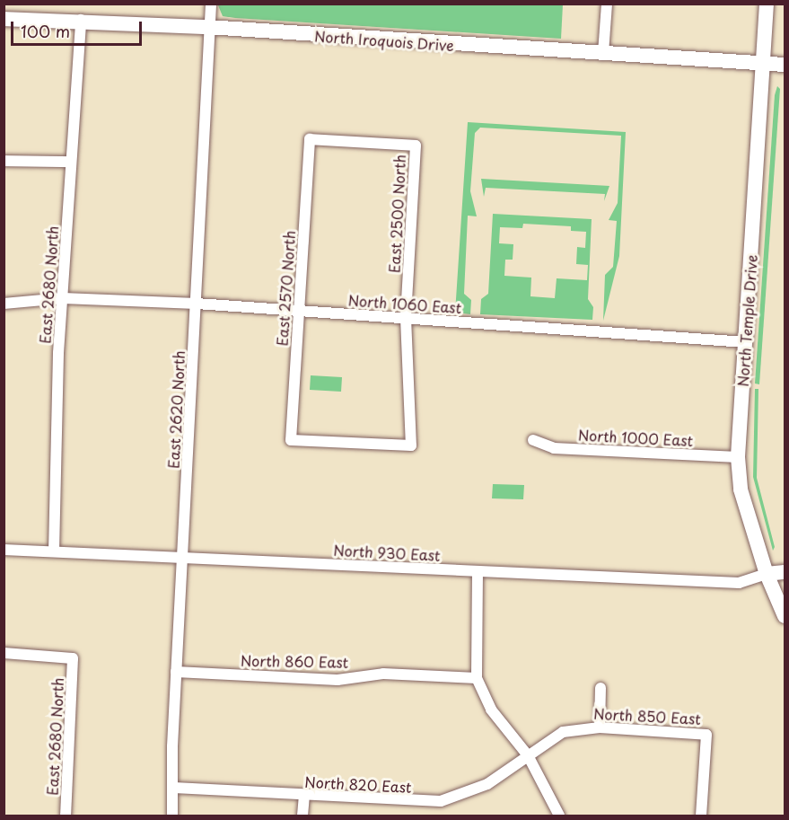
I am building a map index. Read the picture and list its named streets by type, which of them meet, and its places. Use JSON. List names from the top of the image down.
{
  "streets": {
    "street": [
      "North Iroquois Drive",
      "East 2500 North",
      "East 2680 North",
      "East 2570 North",
      "North 1060 East",
      "North Temple Drive",
      "East 2620 North",
      "North 1000 East",
      "North 930 East",
      "North 860 East",
      "North 850 East",
      "North 820 East"
    ]
  },
  "crossings": [
    ["North Iroquois Drive", "East 2680 North"],
    ["North Iroquois Drive", "North Temple Drive"],
    ["North Iroquois Drive", "East 2620 North"],
    ["East 2500 North", "East 2570 North"],
    ["East 2500 North", "North 1060 East"],
    ["East 2680 North", "North 1060 East"],
    ["East 2680 North", "North 930 East"],
    ["East 2570 North", "North 1060 East"],
    ["North 1060 East", "North Temple Drive"],
    ["North 1060 East", "East 2620 North"],
    ["North Temple Drive", "North 1000 East"],
    ["North Temple Drive", "North 930 East"],
    ["East 2620 North", "North 930 East"],
    ["East 2620 North", "North 860 East"],
    ["East 2620 North", "North 820 East"],
    ["North 850 East", "North 820 East"]
  ],
  "scale_bar": "100 m"
}
